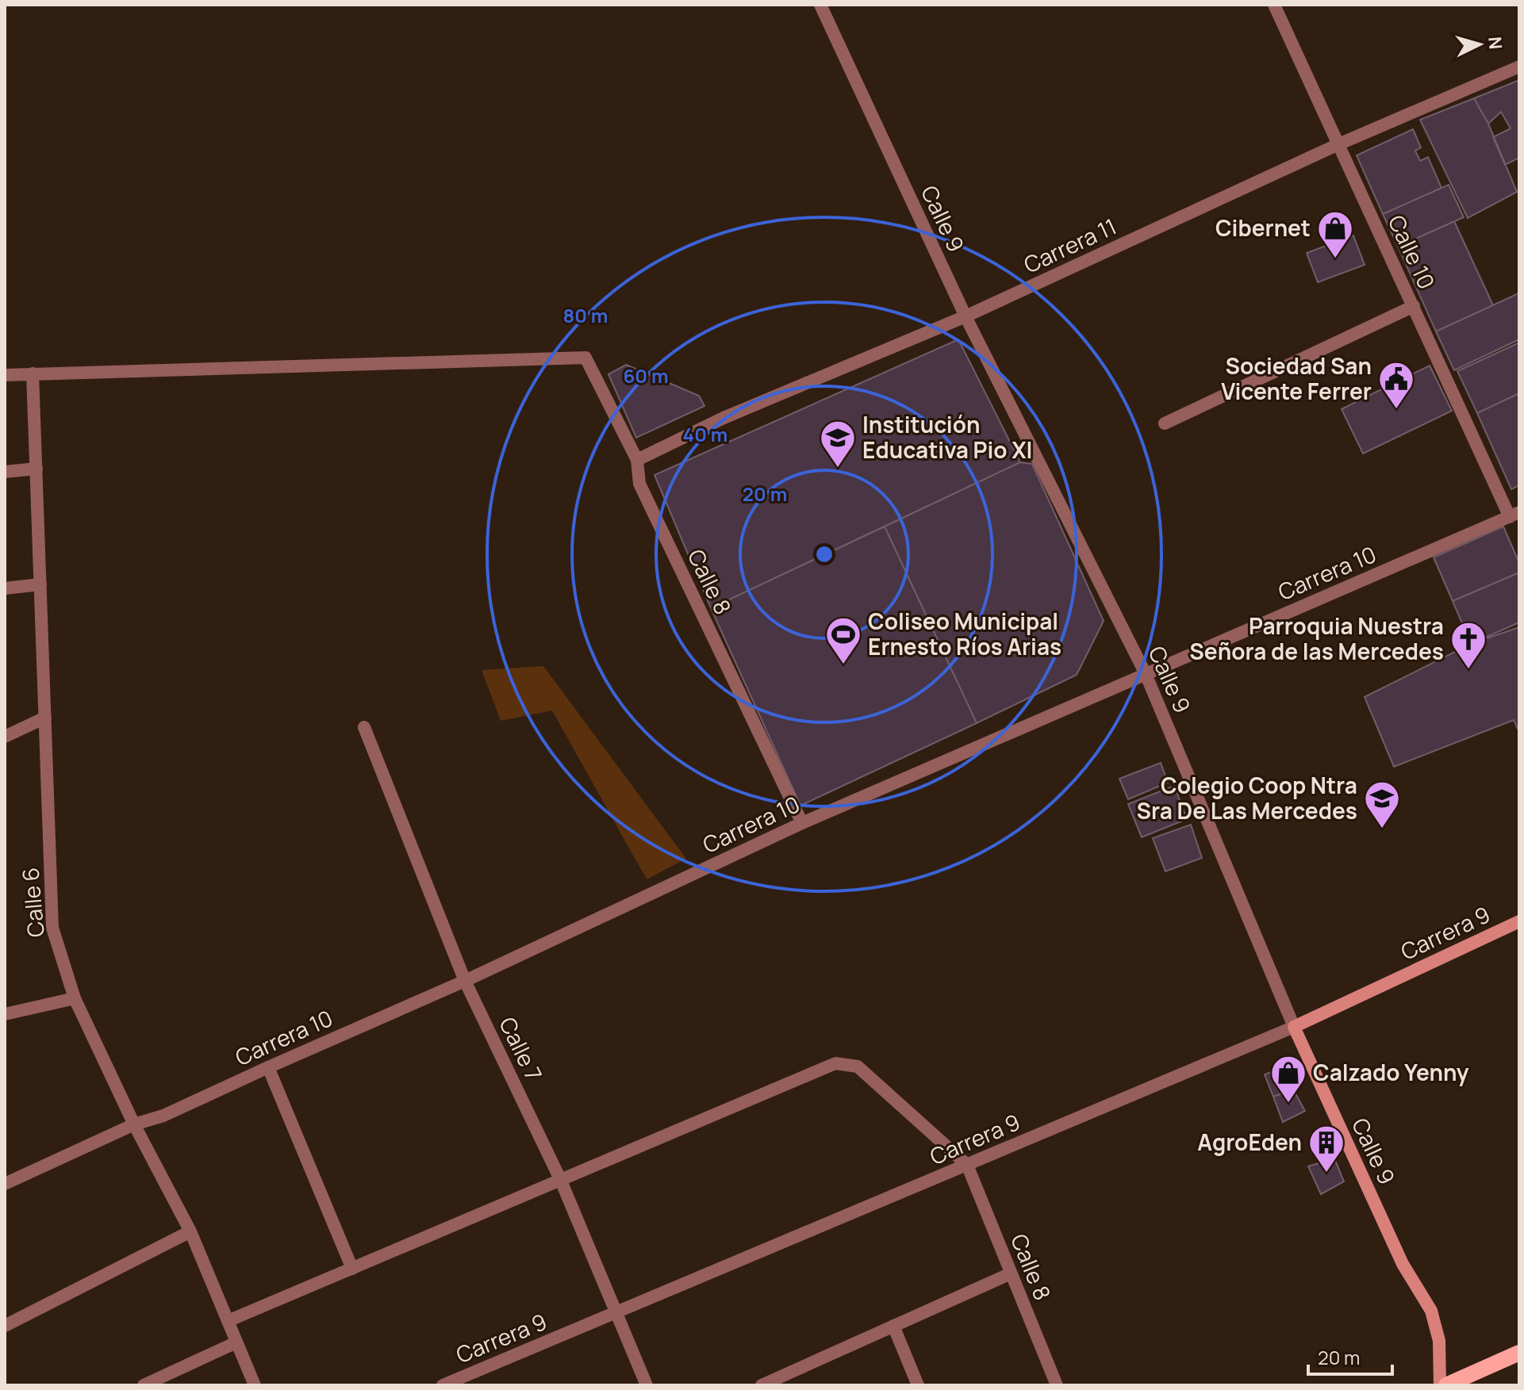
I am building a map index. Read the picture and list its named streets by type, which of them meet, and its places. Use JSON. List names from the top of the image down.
{
  "streets": {
    "main road": ["Calle 9", "Carrera 9"],
    "street": [
      "Carrera 11",
      "Calle 10",
      "Carrera 10",
      "Calle 8",
      "Calle 6",
      "Calle 7"
    ]
  },
  "crossings": [
    ["Calle 9", "Carrera 11"],
    ["Calle 9", "Carrera 10"],
    ["Calle 9", "Carrera 9"],
    ["Carrera 11", "Calle 10"],
    ["Carrera 11", "Calle 8"],
    ["Calle 10", "Carrera 10"],
    ["Carrera 10", "Calle 8"],
    ["Carrera 10", "Calle 6"],
    ["Carrera 10", "Calle 7"],
    ["Calle 8", "Calle 6"],
    ["Calle 8", "Carrera 9"],
    ["Carrera 9", "Calle 7"]
  ],
  "places": {
    "shop": ["Cibernet", "Calzado Yenny"],
    "public building": ["Sociedad San Vicente Ferrer"],
    "school or university": ["Institución Educativa Pio XI", "Colegio Coop Ntra Sra De Las Mercedes"],
    "sports": ["Coliseo Municipal Ernesto Ríos Arias"],
    "church": ["Parroquia Nuestra Señora de las Mercedes"],
    "building": ["AgroEden"]
  },
  "scale_bar": "20 m",
  "north": "right",
  "rings": [
    "80 m",
    "60 m",
    "40 m",
    "20 m"
  ]
}
